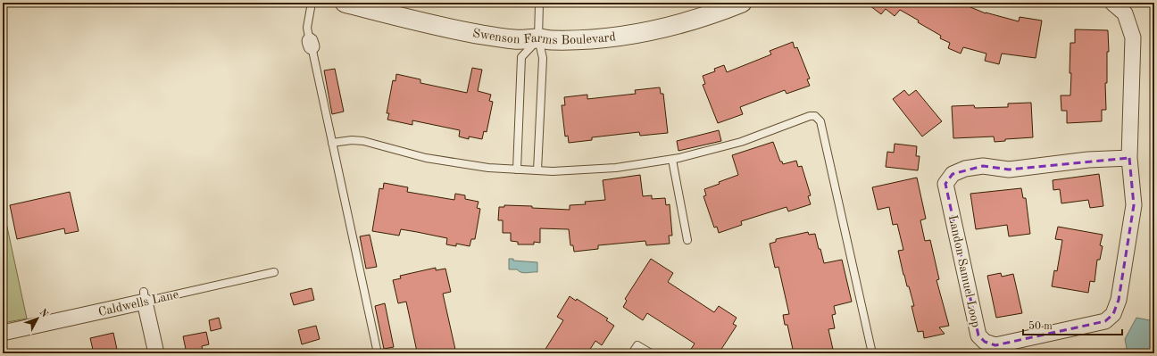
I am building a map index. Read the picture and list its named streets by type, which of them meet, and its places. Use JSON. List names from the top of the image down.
{
  "streets": {
    "street": ["Swenson Farms Boulevard", "Landon Samuel Loop", "Caldwells Lane"]
  },
  "scale_bar": "50 m",
  "north": "top right"
}
